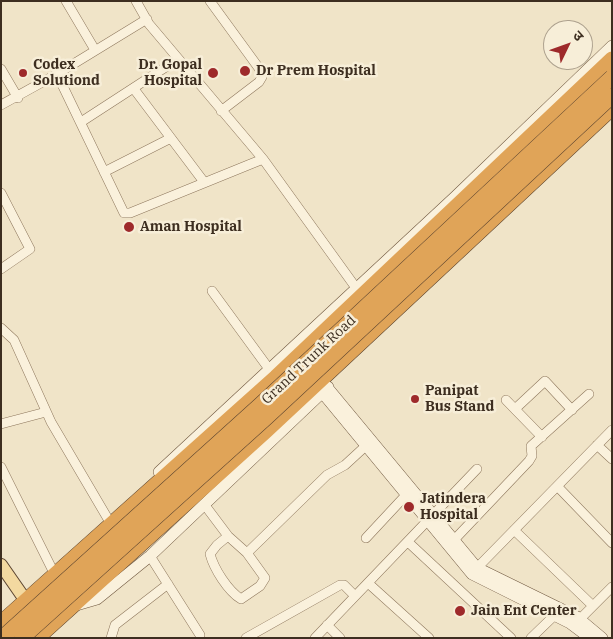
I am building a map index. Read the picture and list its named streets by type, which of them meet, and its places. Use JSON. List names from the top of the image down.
{
  "streets": {
    "highway": ["Grand Trunk Road"]
  },
  "places": [
    "Dr Prem Hospital",
    "Codex Solutiond",
    "Dr. Gopal Hospital",
    "Aman Hospital",
    "Panipat Bus Stand",
    "Jatindera Hospital",
    "Jain Ent Center"
  ],
  "north": "top right"
}
